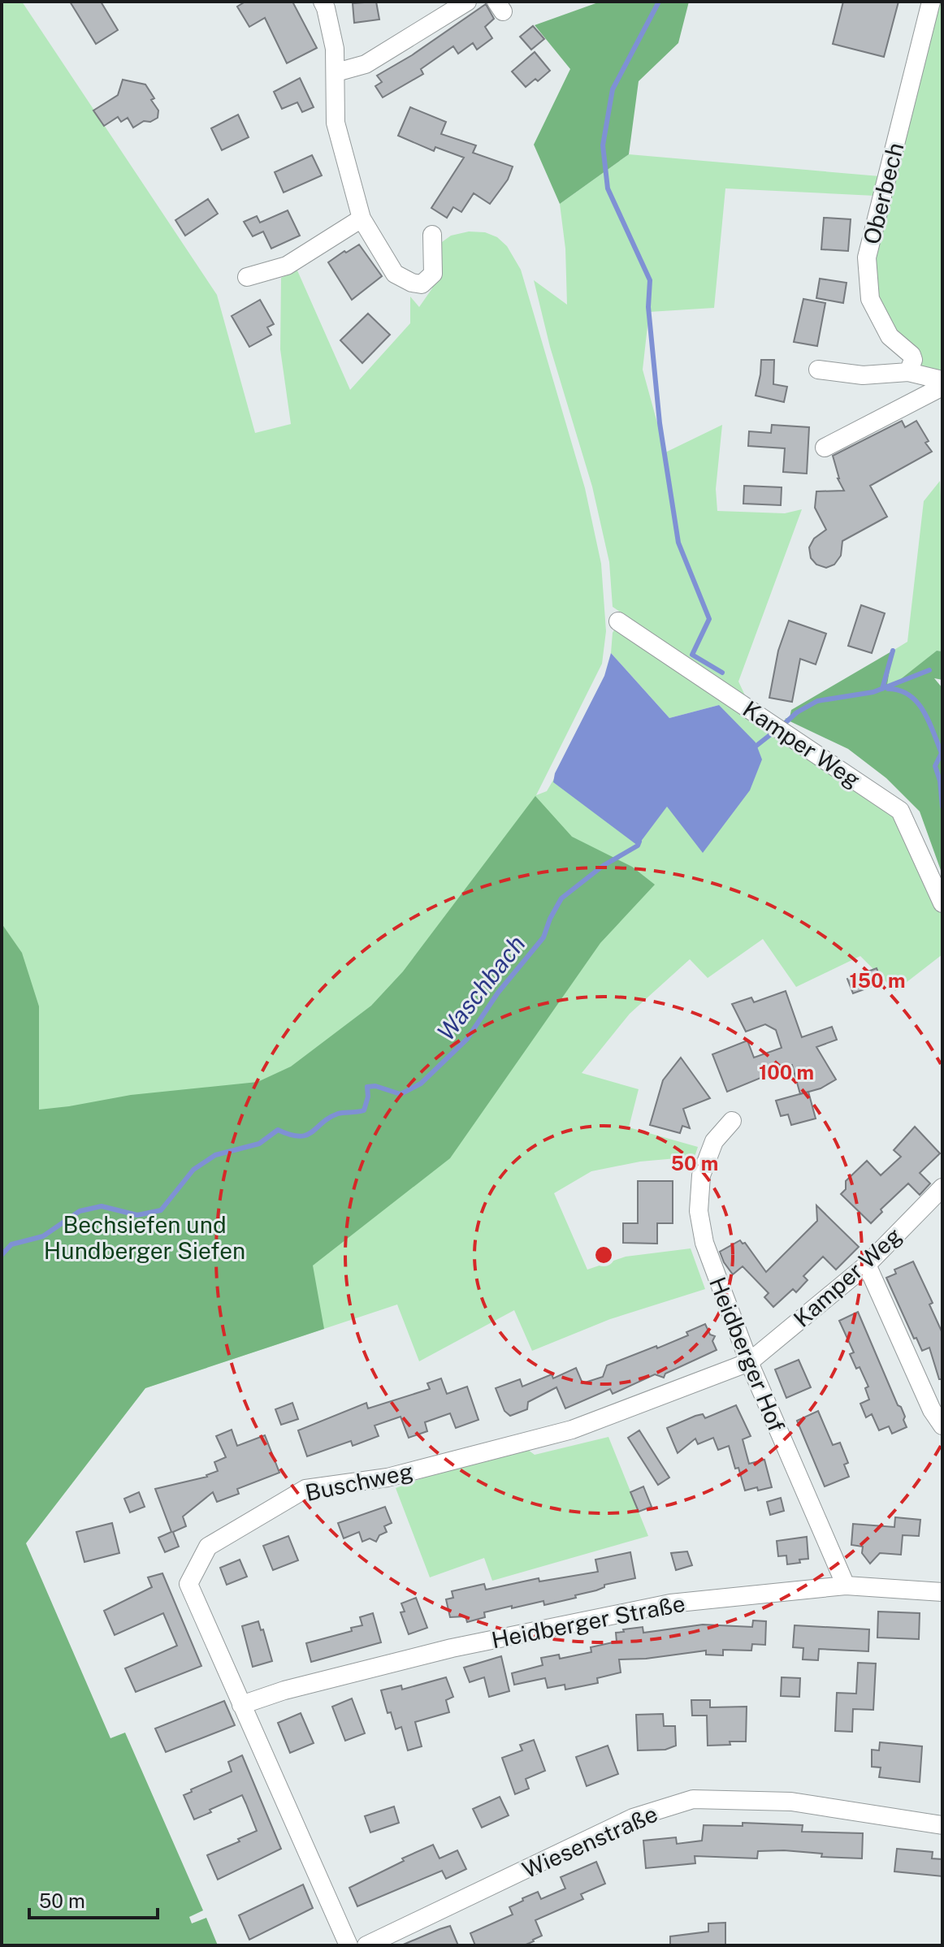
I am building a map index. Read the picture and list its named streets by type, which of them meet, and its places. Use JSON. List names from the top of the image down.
{
  "streets": {
    "street": [
      "Oberbech",
      "Kamper Weg",
      "Heidberger Hof",
      "Buschweg",
      "Heidberger Straße",
      "Wiesenstraße"
    ]
  },
  "crossings": [
    ["Kamper Weg", "Heidberger Hof"],
    ["Kamper Weg", "Buschweg"],
    ["Heidberger Hof", "Buschweg"],
    ["Heidberger Hof", "Heidberger Straße"],
    ["Buschweg", "Heidberger Straße"]
  ],
  "water": ["Waschbach"],
  "parks": ["Bechsiefen und Hundberger Siefen"],
  "scale_bar": "50 m",
  "rings": ["150 m", "100 m", "50 m"]
}
